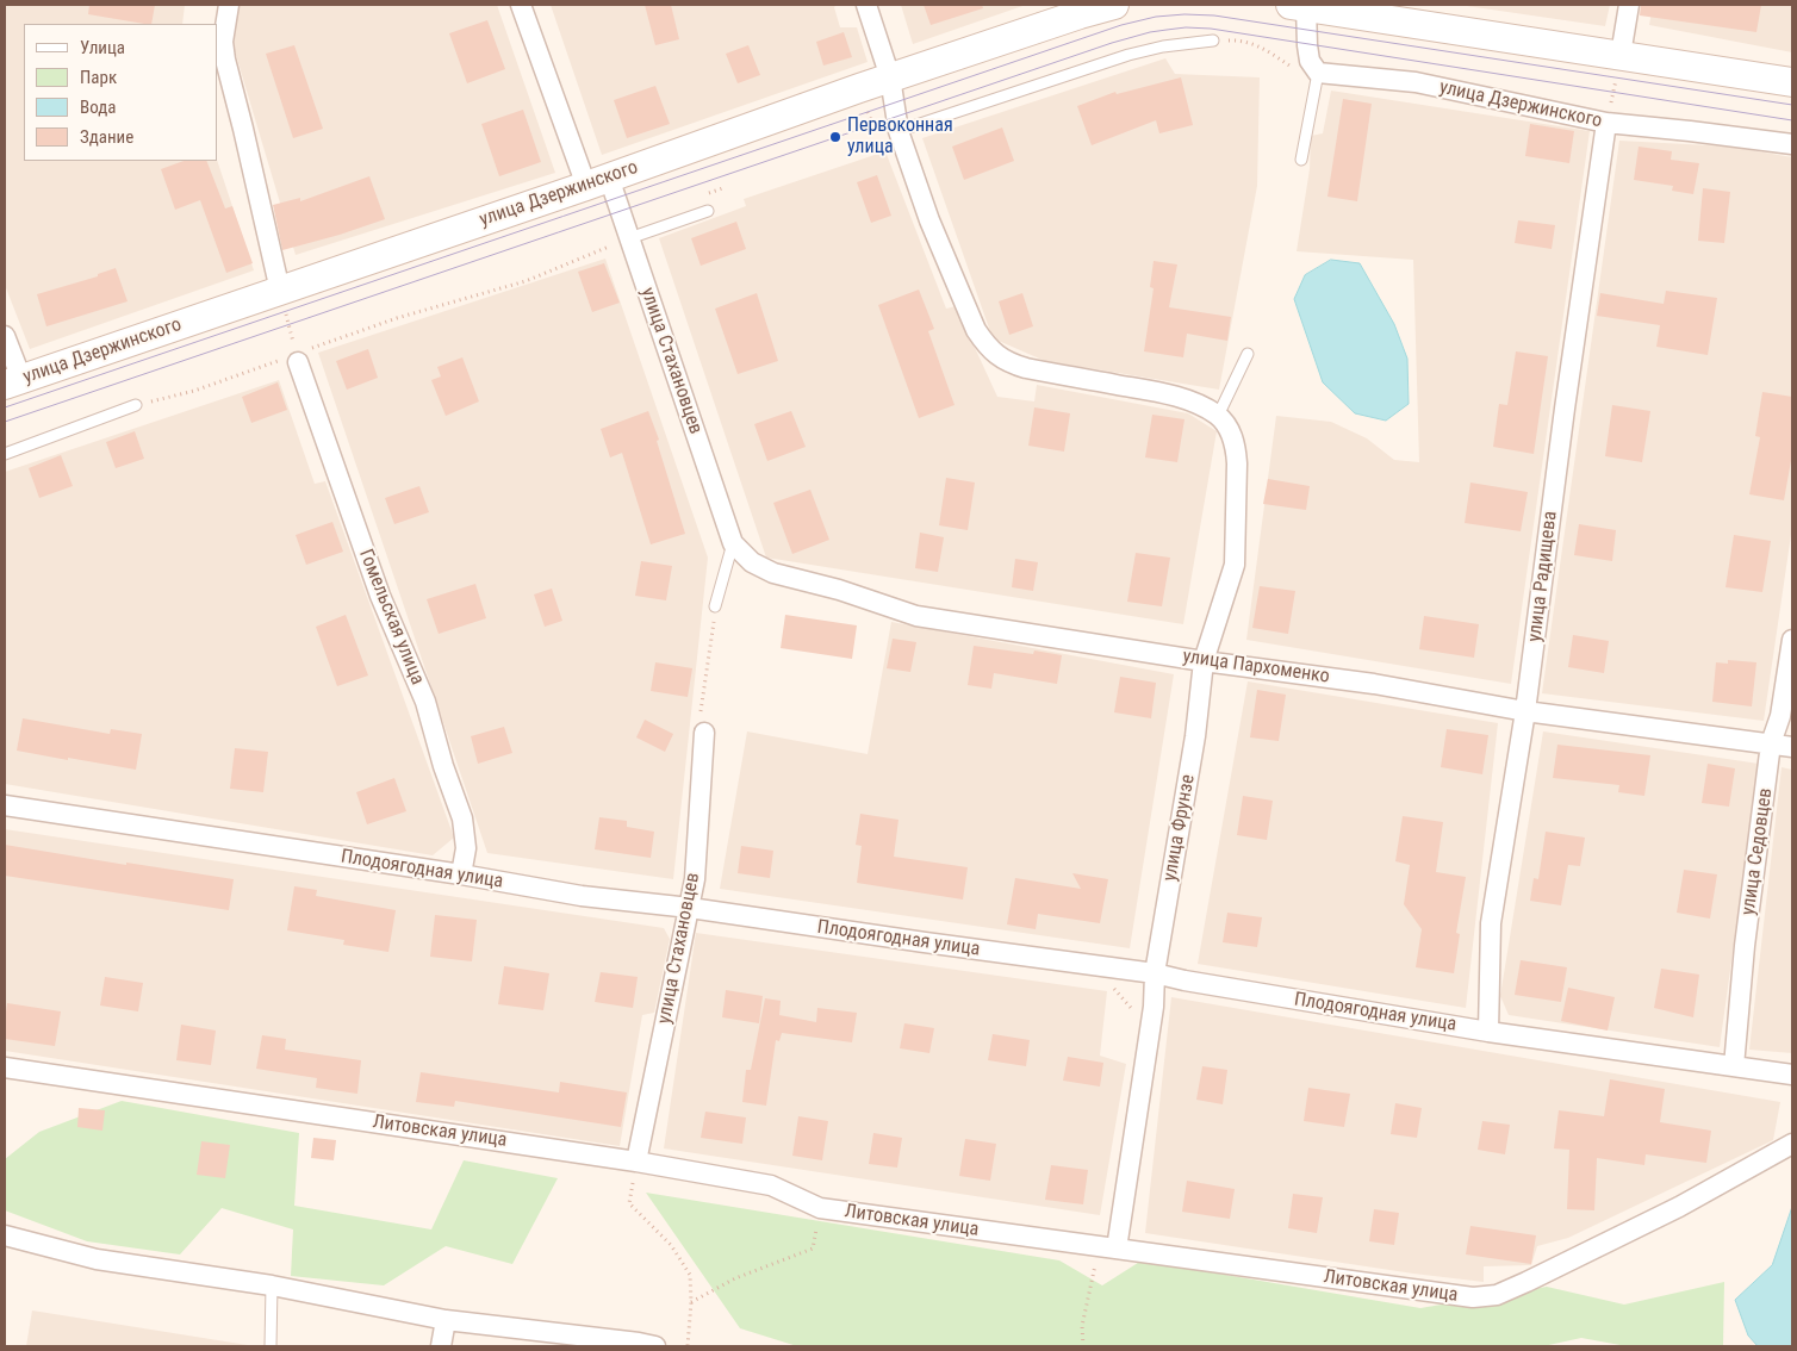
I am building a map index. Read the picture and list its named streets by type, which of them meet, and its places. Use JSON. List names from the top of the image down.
{
  "streets": {
    "main road": ["улица Дзержинского"],
    "street": [
      "улица Стахановцев",
      "улица Радищева",
      "Гомельская улица",
      "улица Пархоменко",
      "улица Фрунзе",
      "улица Седовцев",
      "Плодоягодная улица",
      "Литовская улица"
    ]
  },
  "crossings": [
    ["улица Дзержинского", "улица Стахановцев"],
    ["улица Дзержинского", "улица Радищева"],
    ["улица Стахановцев", "улица Пархоменко"],
    ["улица Стахановцев", "Плодоягодная улица"],
    ["улица Стахановцев", "Литовская улица"],
    ["улица Радищева", "улица Пархоменко"],
    ["улица Радищева", "Плодоягодная улица"],
    ["Гомельская улица", "Плодоягодная улица"],
    ["улица Пархоменко", "улица Фрунзе"],
    ["улица Пархоменко", "улица Седовцев"],
    ["улица Фрунзе", "Плодоягодная улица"],
    ["улица Фрунзе", "Литовская улица"],
    ["улица Седовцев", "Плодоягодная улица"]
  ],
  "places": ["Первоконная улица"],
  "legend": [
    "Улица",
    "Парк",
    "Вода",
    "Здание"
  ]
}
